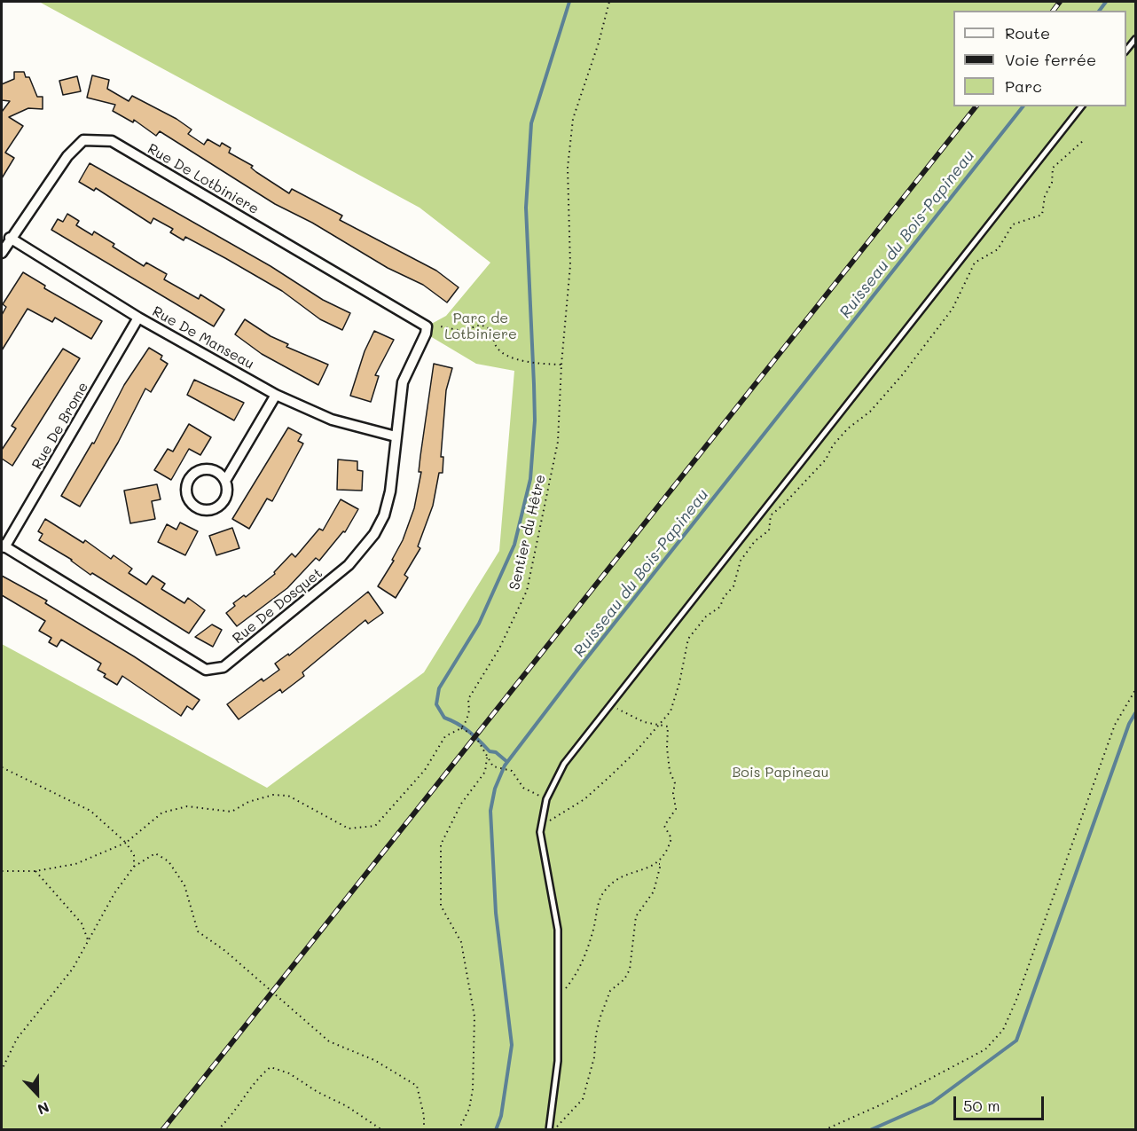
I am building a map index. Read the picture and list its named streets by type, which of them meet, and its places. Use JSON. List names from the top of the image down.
{
  "streets": {
    "street": [
      "Rue De Lotbiniere",
      "Rue De Manseau",
      "Rue De Brome",
      "Rue De Dosquet"
    ],
    "path": ["Sentier du Hêtre"]
  },
  "crossings": [
    ["Rue De Lotbiniere", "Rue De Manseau"],
    ["Rue De Lotbiniere", "Rue De Dosquet"],
    ["Rue De Manseau", "Rue De Brome"],
    ["Rue De Manseau", "Rue De Dosquet"],
    ["Rue De Brome", "Rue De Dosquet"]
  ],
  "water": ["Ruisseau du Bois-Papineau"],
  "parks": ["Parc de Lotbiniere", "Bois Papineau"],
  "legend": ["Route", "Voie ferrée", "Parc"],
  "scale_bar": "50 m",
  "north": "bottom"
}
